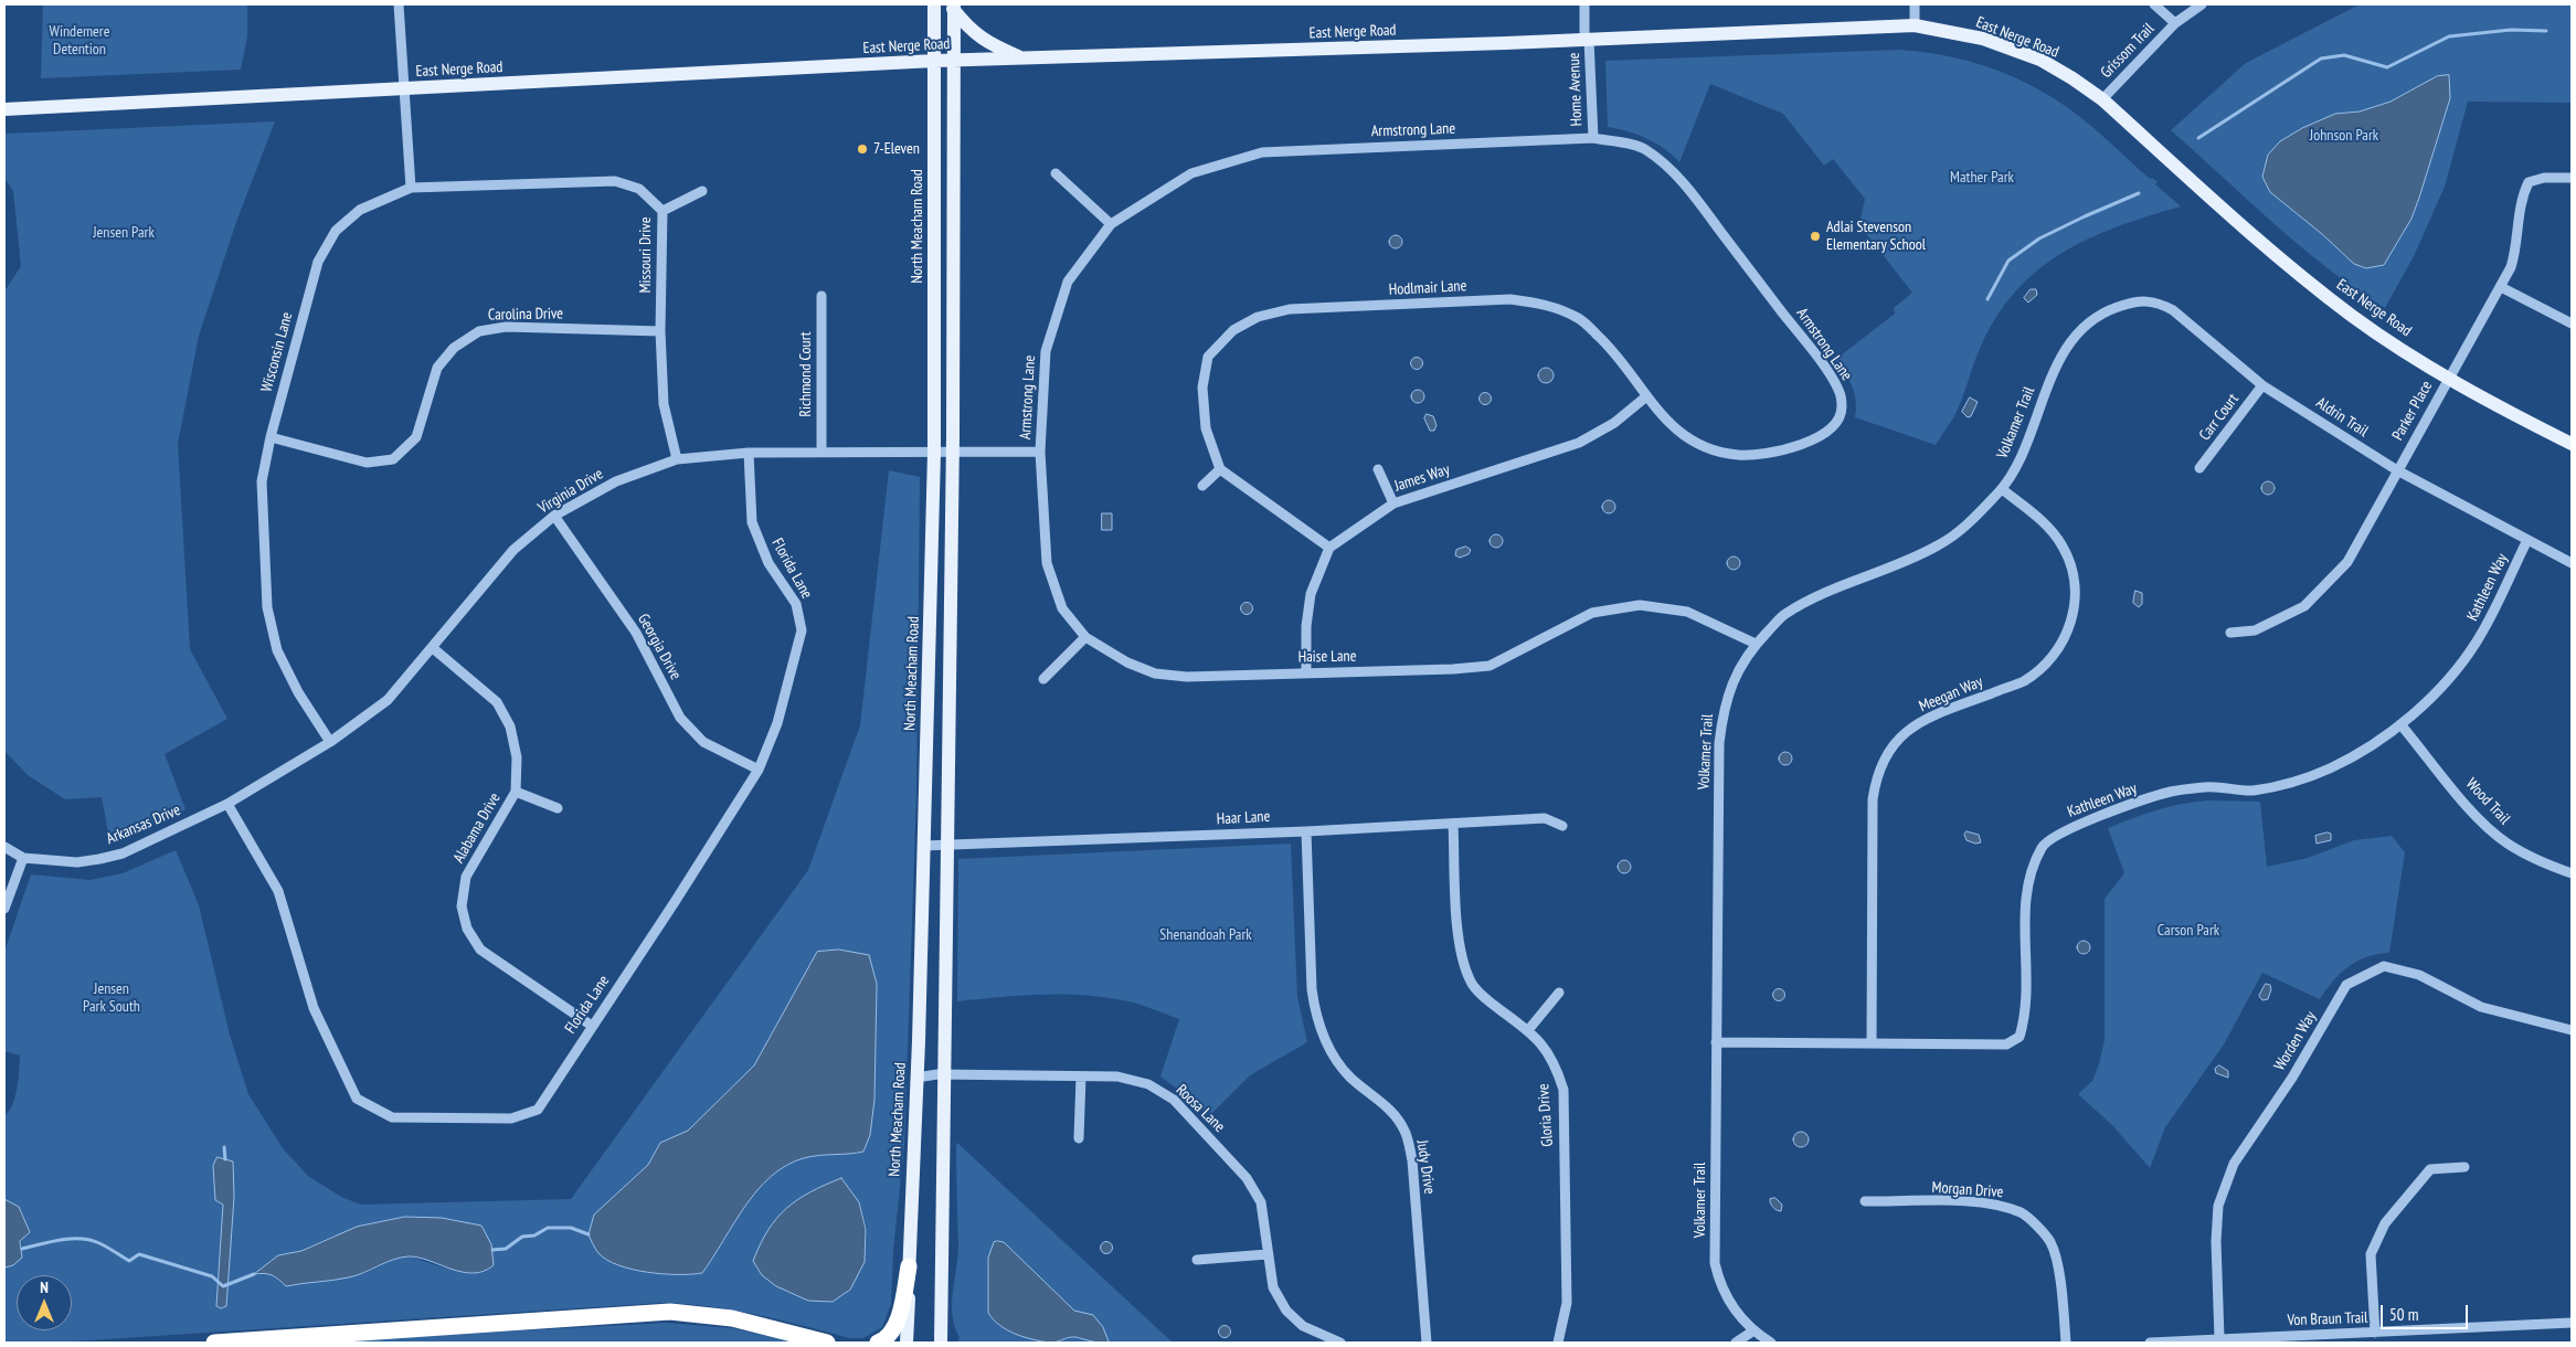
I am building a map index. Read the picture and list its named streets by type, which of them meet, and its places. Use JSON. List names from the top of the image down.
{
  "streets": {
    "main road": ["East Nerge Road", "North Meacham Road"],
    "street": [
      "Grissom Trail",
      "Home Avenue",
      "Armstrong Lane",
      "Missouri Drive",
      "Hodlmair Lane",
      "Carolina Drive",
      "Wisconsin Lane",
      "Richmond Court",
      "Parker Place",
      "Carr Court",
      "Aldrin Trail",
      "Volkamer Trail",
      "James Way",
      "Virginia Drive",
      "Florida Lane",
      "Kathleen Way",
      "Georgia Drive",
      "Haise Lane",
      "Meegan Way",
      "Wood Trail",
      "Haar Lane",
      "Arkansas Drive",
      "Alabama Drive",
      "Worden Way",
      "Roosa Lane",
      "Gloria Drive",
      "Judy Drive",
      "Morgan Drive",
      "Von Braun Trail"
    ]
  },
  "crossings": [
    ["East Nerge Road", "Grissom Trail"],
    ["East Nerge Road", "Home Avenue"],
    ["East Nerge Road", "North Meacham Road"],
    ["East Nerge Road", "Parker Place"],
    ["Home Avenue", "Armstrong Lane"],
    ["Armstrong Lane", "Hodlmair Lane"],
    ["Armstrong Lane", "Virginia Drive"],
    ["Armstrong Lane", "Haise Lane"],
    ["North Meacham Road", "Virginia Drive"],
    ["North Meacham Road", "Haar Lane"],
    ["North Meacham Road", "Roosa Lane"],
    ["Missouri Drive", "Carolina Drive"],
    ["Missouri Drive", "Wisconsin Lane"],
    ["Missouri Drive", "Virginia Drive"],
    ["Hodlmair Lane", "James Way"],
    ["Carolina Drive", "Wisconsin Lane"],
    ["Wisconsin Lane", "Virginia Drive"],
    ["Richmond Court", "Virginia Drive"],
    ["Parker Place", "Aldrin Trail"],
    ["Carr Court", "Aldrin Trail"],
    ["Aldrin Trail", "Volkamer Trail"],
    ["Aldrin Trail", "Kathleen Way"],
    ["Volkamer Trail", "Kathleen Way"],
    ["Volkamer Trail", "Haise Lane"],
    ["Volkamer Trail", "Meegan Way"],
    ["Virginia Drive", "Florida Lane"],
    ["Virginia Drive", "Georgia Drive"],
    ["Virginia Drive", "Haise Lane"],
    ["Virginia Drive", "Arkansas Drive"],
    ["Virginia Drive", "Alabama Drive"],
    ["Florida Lane", "Georgia Drive"],
    ["Florida Lane", "Arkansas Drive"],
    ["Florida Lane", "Alabama Drive"],
    ["Kathleen Way", "Meegan Way"],
    ["Kathleen Way", "Wood Trail"],
    ["Haar Lane", "Gloria Drive"],
    ["Haar Lane", "Judy Drive"],
    ["Worden Way", "Von Braun Trail"]
  ],
  "parks": [
    "Windemere Detention",
    "Johnson Park",
    "Mather Park",
    "Jensen Park",
    "Carson Park",
    "Shenandoah Park",
    "Jensen Park South"
  ],
  "places": ["7-Eleven", "Adlai Stevenson Elementary School"],
  "scale_bar": "50 m",
  "north": "top"
}
